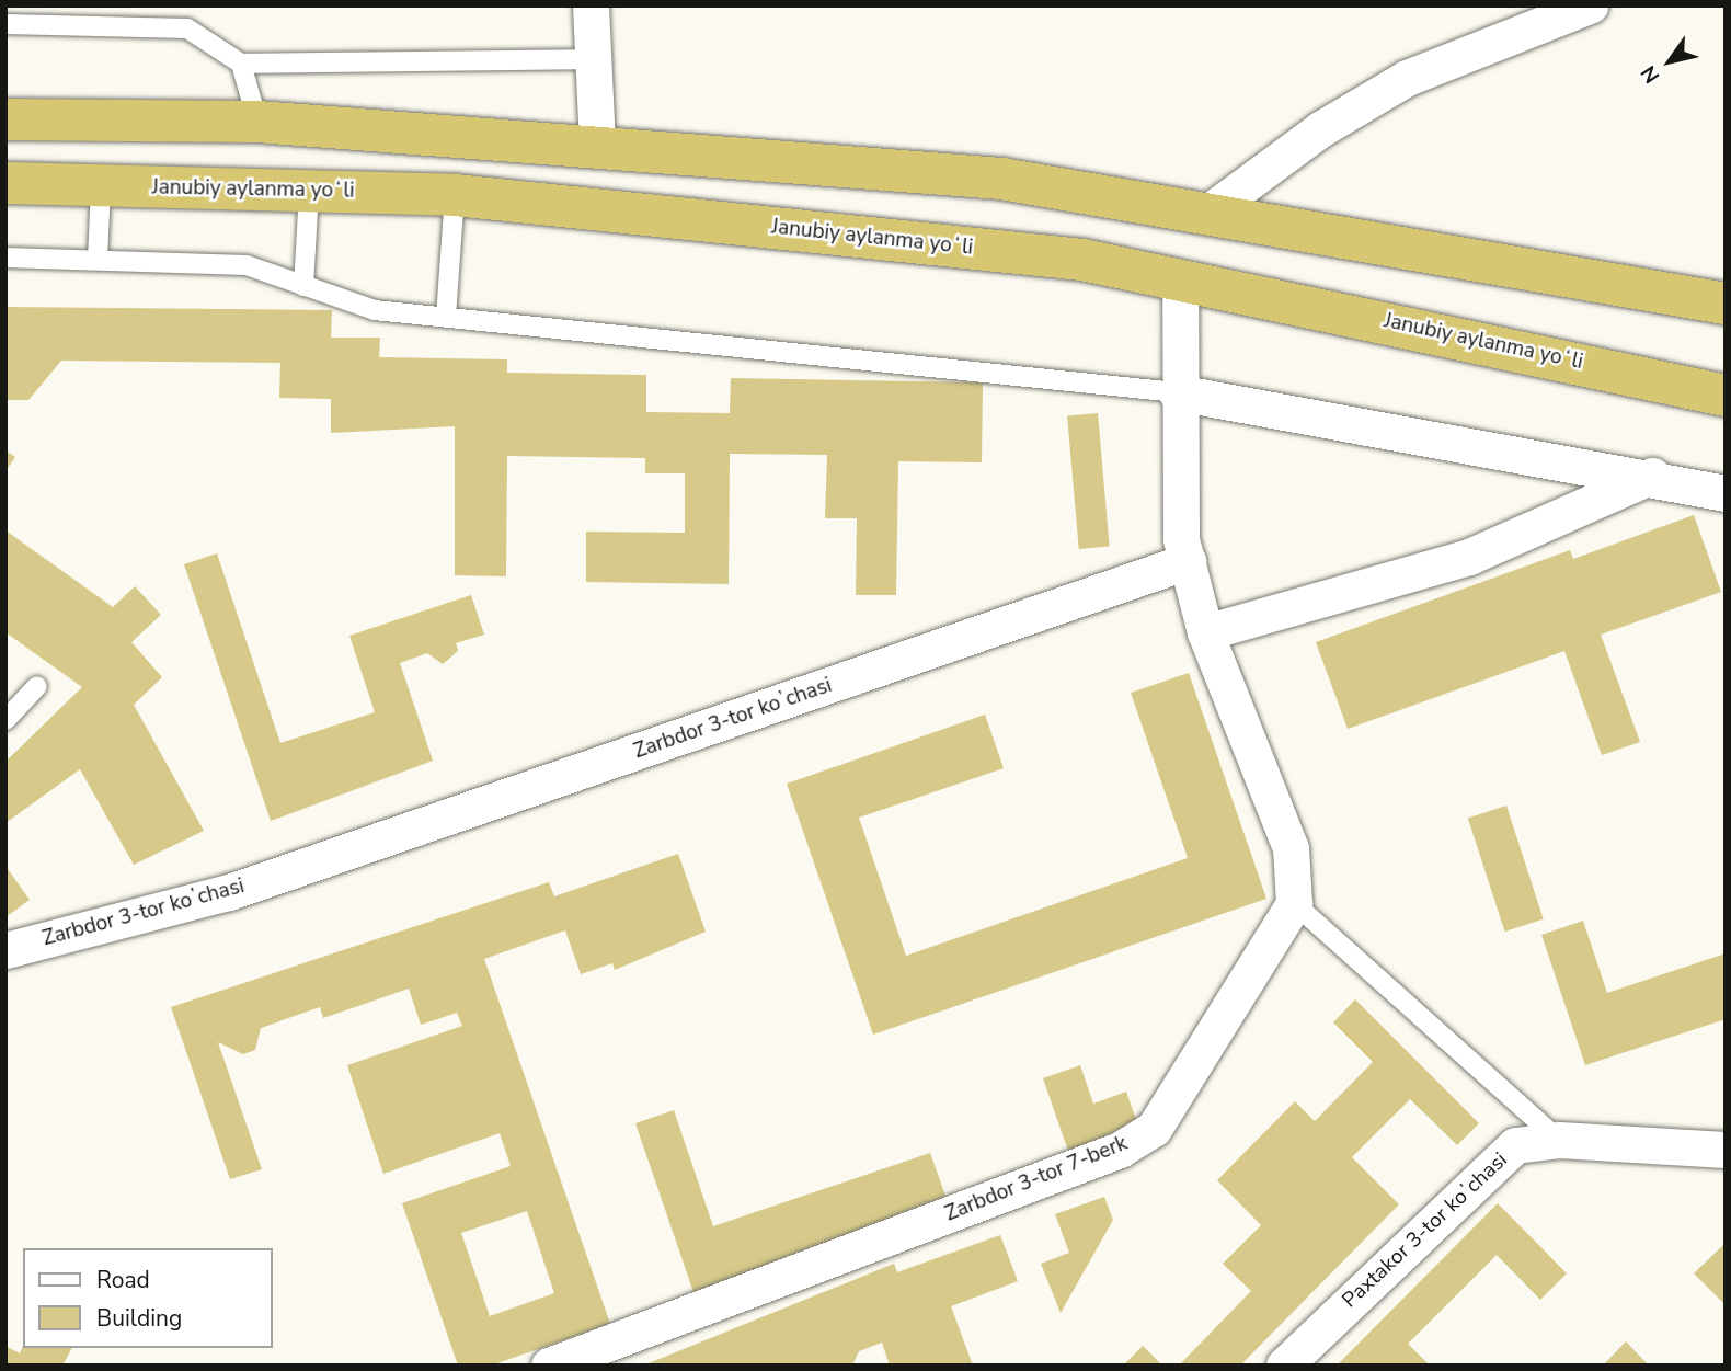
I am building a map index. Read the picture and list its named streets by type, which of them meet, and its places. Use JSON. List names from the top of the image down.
{
  "streets": {
    "highway": ["Janubiy aylanma yoʻli"],
    "street": ["Zarbdor 3-tor koʼchasi", "Zarbdor 3-tor 7-berk", "Paxtakor 3-tor koʼchasi"]
  },
  "legend": ["Road", "Building"],
  "north": "bottom left"
}
